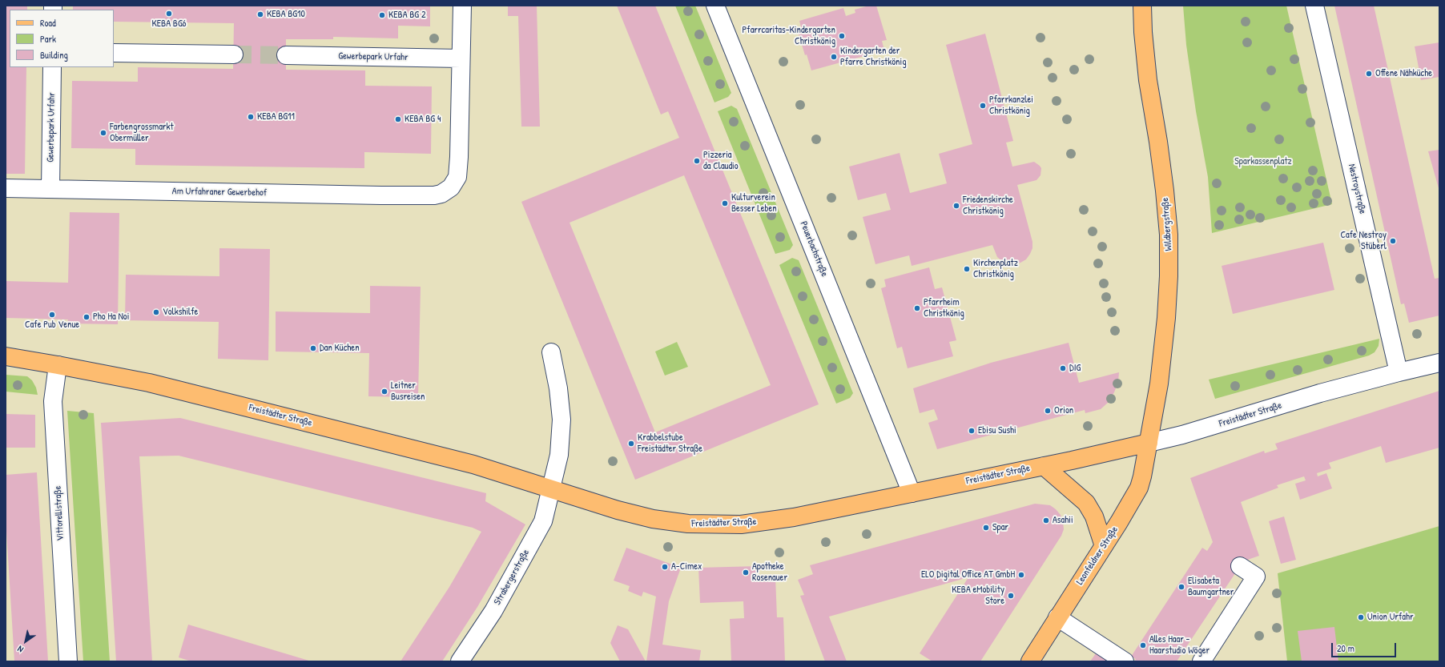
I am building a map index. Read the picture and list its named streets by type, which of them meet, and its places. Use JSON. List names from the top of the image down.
{
  "streets": {
    "main road": ["Wildbergstraße", "Freistädter Straße", "Leonfeldner Straße"],
    "street": [
      "Gewerbepark Urfahr",
      "Nestroystraße",
      "Am Urfahraner Gewerbehof",
      "Peuerbachstraße",
      "Vittorellistraße",
      "Strabergerstraße"
    ]
  },
  "crossings": [
    ["Gewerbepark Urfahr", "Am Urfahraner Gewerbehof"],
    ["Nestroystraße", "Freistädter Straße"],
    ["Wildbergstraße", "Freistädter Straße"],
    ["Wildbergstraße", "Leonfeldner Straße"],
    ["Peuerbachstraße", "Freistädter Straße"],
    ["Freistädter Straße", "Vittorellistraße"],
    ["Freistädter Straße", "Leonfeldner Straße"],
    ["Freistädter Straße", "Strabergerstraße"]
  ],
  "parks": ["Sparkassenplatz"],
  "places": [
    "KEBA BG6",
    "KEBA BG10",
    "KEBA BG 2",
    "Pfarrcaritas-Kindergarten Christkönig",
    "Kindergarten der Pfarre Christkönig",
    "Offene Nähküche",
    "Pfarrkanzlei Christkönig",
    "KEBA BG11",
    "KEBA BG 4",
    "Farbengrossmarkt Obermüller",
    "Pizzeria da Claudio",
    "Kulturverein Besser Leben",
    "Friedenskirche Christkönig",
    "Cafe Nestroy Stüberl",
    "Kirchenplatz Christkönig",
    "Pfarrheim Christkönig",
    "Volkshilfe",
    "Cafe Pub Venue",
    "Pho Ha Noi",
    "Dan Küchen",
    "DIG",
    "Leitner Busreisen",
    "Orion",
    "Ebisu Sushi",
    "Krabbelstube Freistädter Straße",
    "Asahii",
    "Spar",
    "A-Cimex",
    "Apotheke Rosenauer",
    "ELO Digital Office AT GmbH",
    "Elisabeta Baumgartner",
    "KEBA eMobility Store",
    "Union Urfahr",
    "Alles Haar - Haarstudio Wöger"
  ],
  "legend": ["Road", "Park", "Building"],
  "scale_bar": "20 m",
  "north": "bottom left"
}
